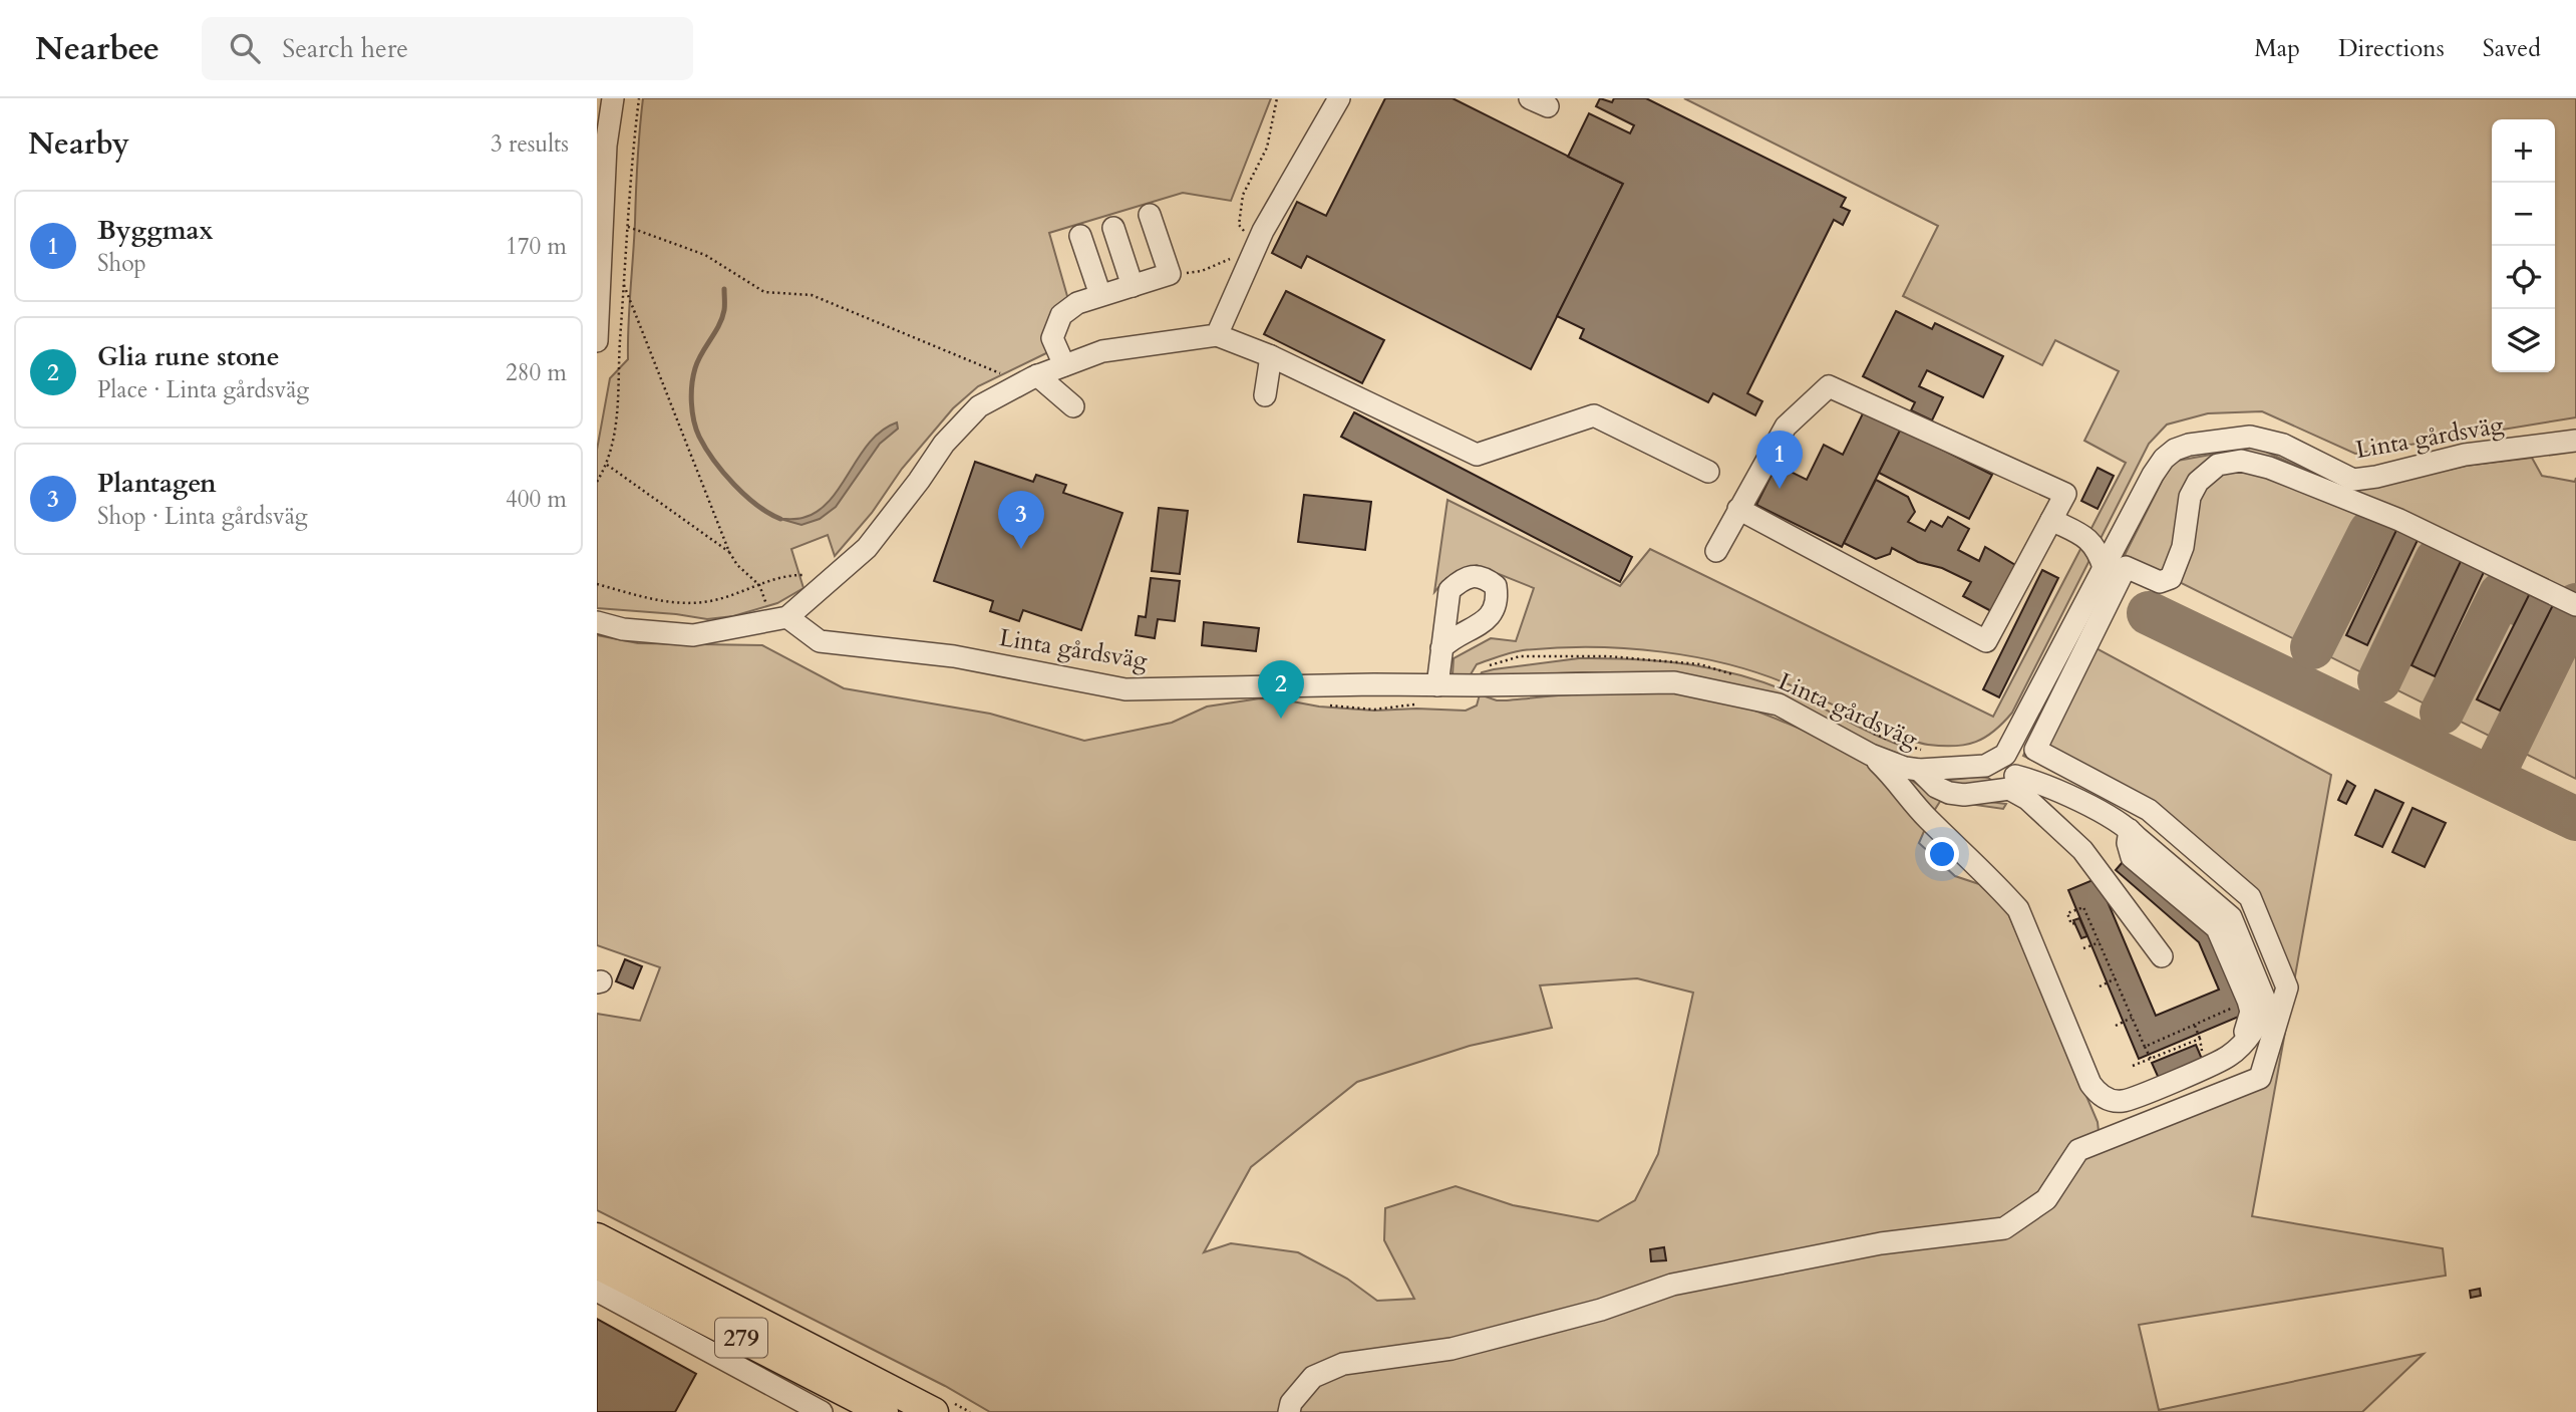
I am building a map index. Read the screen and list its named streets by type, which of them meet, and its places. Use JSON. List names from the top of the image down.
{
  "streets": {
    "main road": ["279"],
    "street": ["Linta gårdsväg"]
  },
  "page": {
    "header": "Nearbee",
    "search": "Search here",
    "nav": ["Map", "Directions", "Saved"],
    "heading": ["Nearby", "3 results"],
    "map_buttons": ["+", "−"],
    "list": [
      {
        "mark": "1",
        "name": "Byggmax",
        "note": "Shop",
        "value": "170 m"
      },
      {
        "mark": "2",
        "name": "Glia rune stone",
        "note": "Place · Linta gårdsväg",
        "value": "280 m"
      },
      {
        "mark": "3",
        "name": "Plantagen",
        "note": "Shop · Linta gårdsväg",
        "value": "400 m"
      }
    ],
    "pins": ["1", "3", "2"]
  }
}
